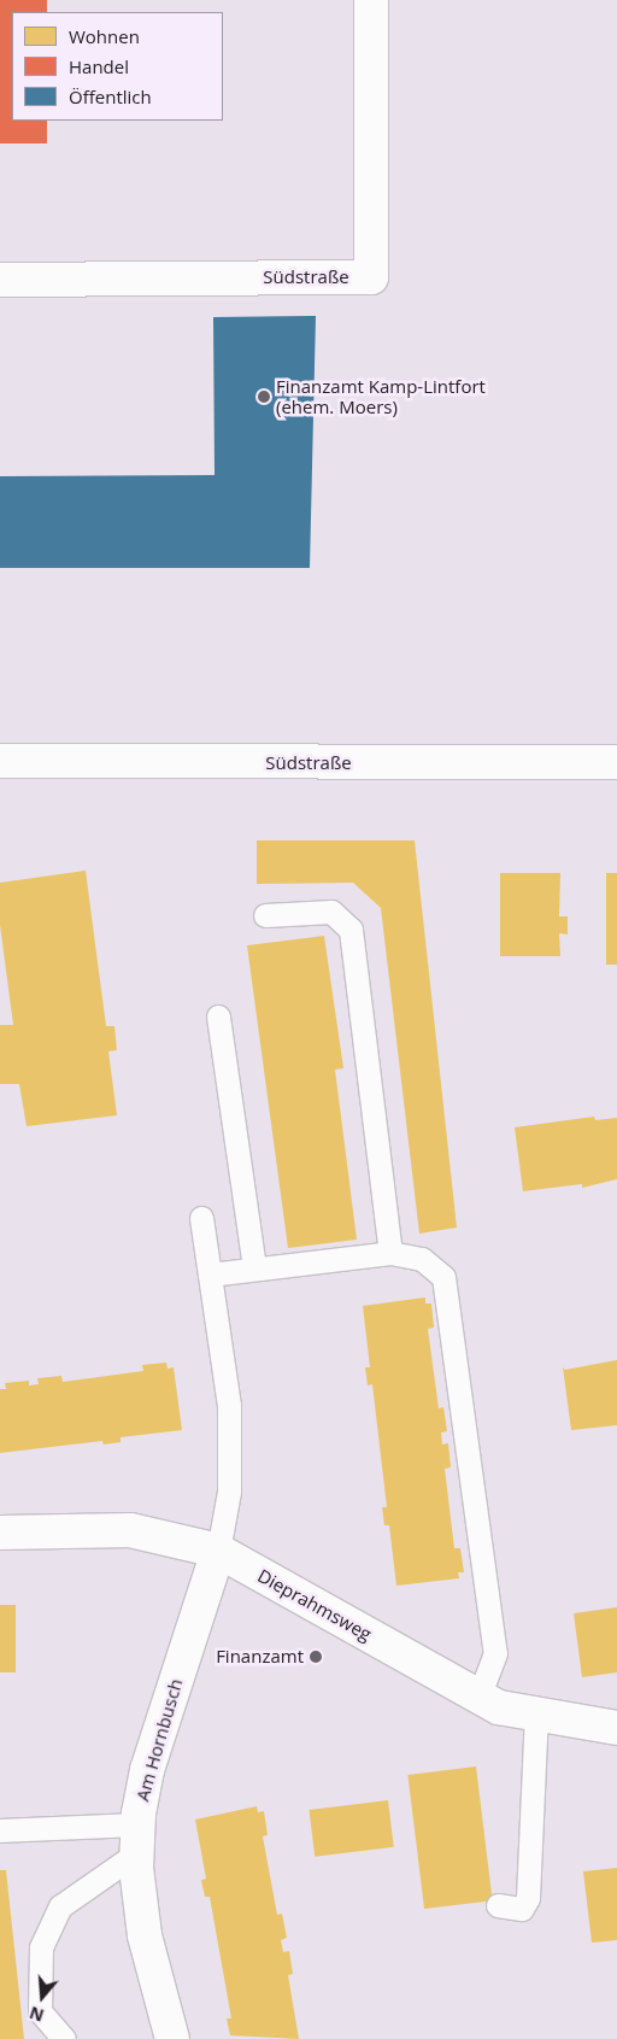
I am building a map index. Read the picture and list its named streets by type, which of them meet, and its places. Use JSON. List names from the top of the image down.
{
  "streets": {
    "street": ["Südstraße", "Dieprahmsweg", "Am Hornbusch"]
  },
  "crossings": [
    ["Dieprahmsweg", "Am Hornbusch"]
  ],
  "places": ["Finanzamt Kamp-Lintfort (ehem. Moers)", "Finanzamt"],
  "legend": ["Wohnen", "Handel", "Öffentlich"],
  "north": "bottom"
}
